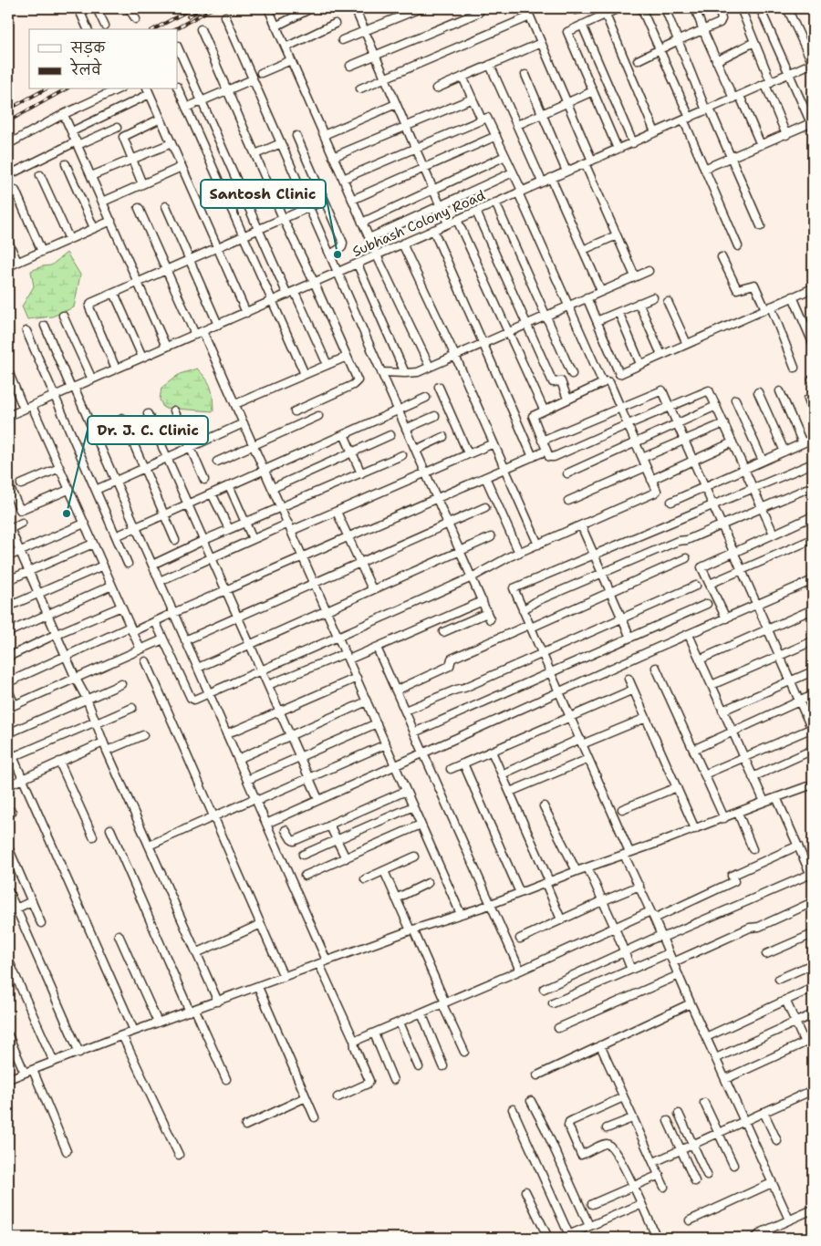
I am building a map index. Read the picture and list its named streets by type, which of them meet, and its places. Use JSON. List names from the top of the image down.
{
  "streets": {
    "street": ["Subhash Colony Road"]
  },
  "places": ["Santosh Clinic", "Dr. J. C. Clinic"],
  "legend": ["सड़क", "रेलवे"]
}
